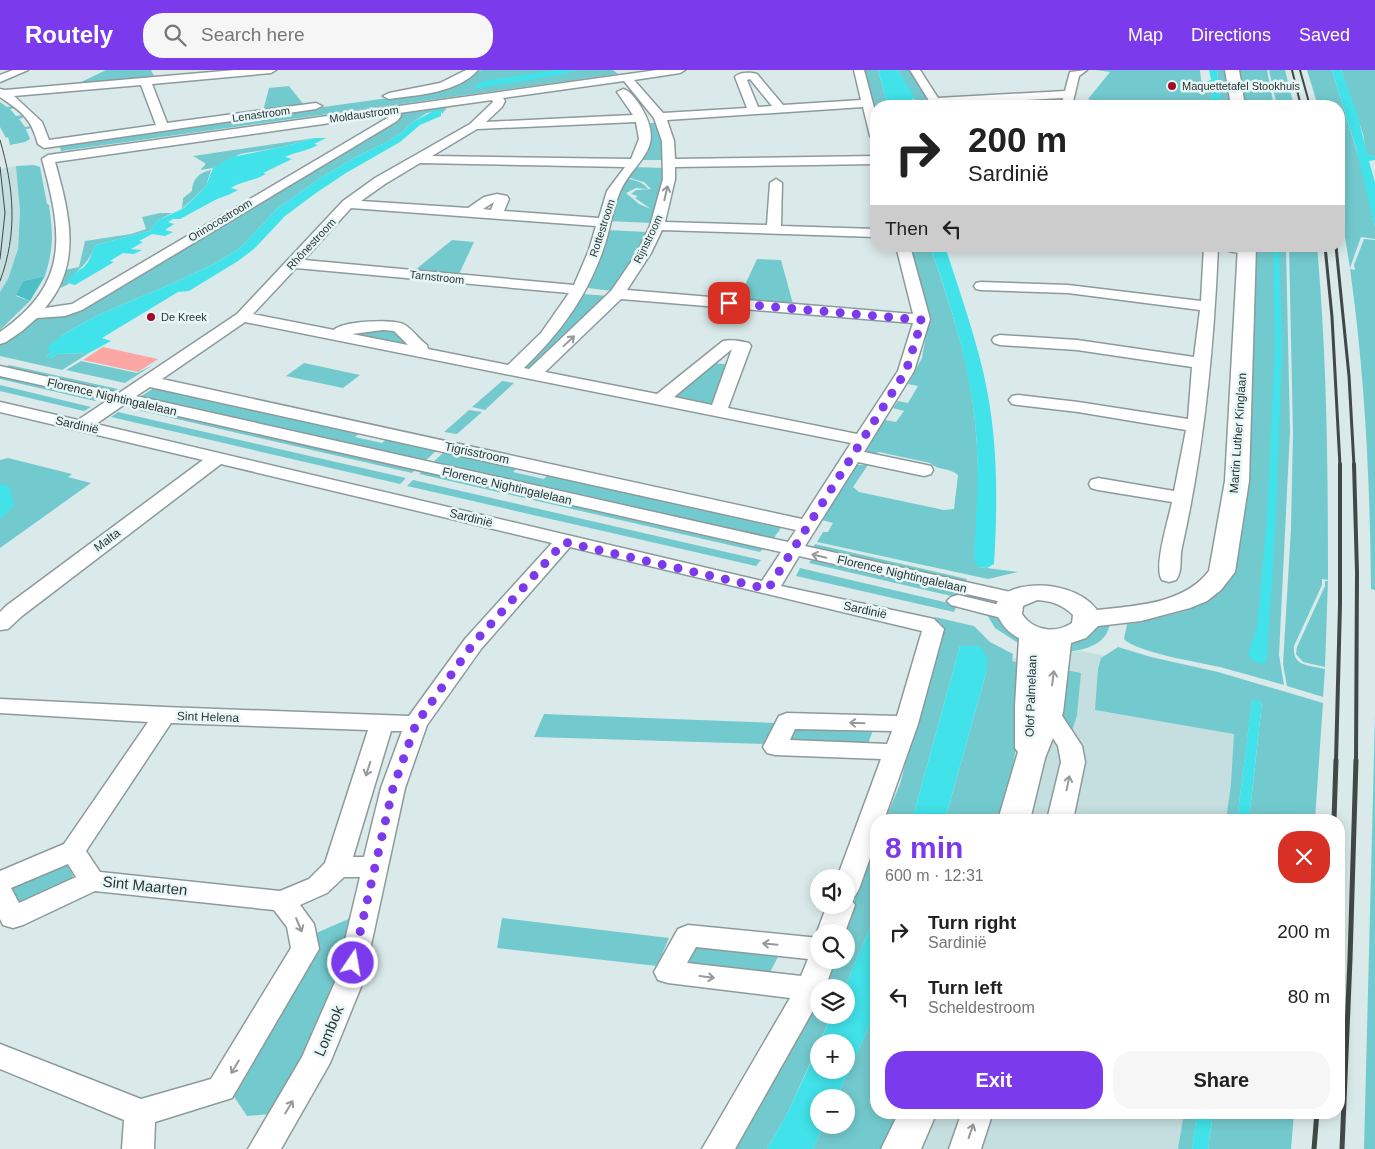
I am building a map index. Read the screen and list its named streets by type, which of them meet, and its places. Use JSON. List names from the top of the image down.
{
  "streets": {
    "street": [
      "Lenastroom",
      "Moldaustroom",
      "Orinocostroom",
      "Rottestroom",
      "Rijnstroom",
      "Rhônestroom",
      "Tarnstroom",
      "Florence Nightingalelaan",
      "Sardinië",
      "Martin Luther Kinglaan",
      "Tigrisstroom",
      "Malta",
      "Olof Palmelaan",
      "Sint Helena",
      "Sint Maarten",
      "Lombok"
    ]
  },
  "crossings": [
    ["Moldaustroom", "Orinocostroom"],
    ["Moldaustroom", "Rottestroom"],
    ["Moldaustroom", "Rijnstroom"],
    ["Moldaustroom", "Rhônestroom"],
    ["Rottestroom", "Rijnstroom"],
    ["Rottestroom", "Tarnstroom"],
    ["Rhônestroom", "Tarnstroom"],
    ["Rhônestroom", "Florence Nightingalelaan"],
    ["Rhônestroom", "Tigrisstroom"],
    ["Sardinië", "Malta"],
    ["Sardinië", "Lombok"],
    ["Sint Helena", "Lombok"]
  ],
  "one_way": ["Rijnstroom", "Lombok"],
  "places": ["Maquettetafel Stookhuis", "De Kreek"],
  "page": {
    "header": "Routely",
    "search": "Search here",
    "nav": ["Map", "Directions", "Saved"],
    "turn": ["200 m", "Sardinië"],
    "then": "Then",
    "heading": ["8 min", "600 m · 12:31"],
    "map_buttons": ["+", "−"],
    "list": [
      {
        "name": "Turn right",
        "note": "Sardinië",
        "value": "200 m"
      },
      {
        "name": "Turn left",
        "note": "Scheldestroom",
        "value": "80 m"
      }
    ],
    "buttons": ["Exit", "Share"]
  }
}
